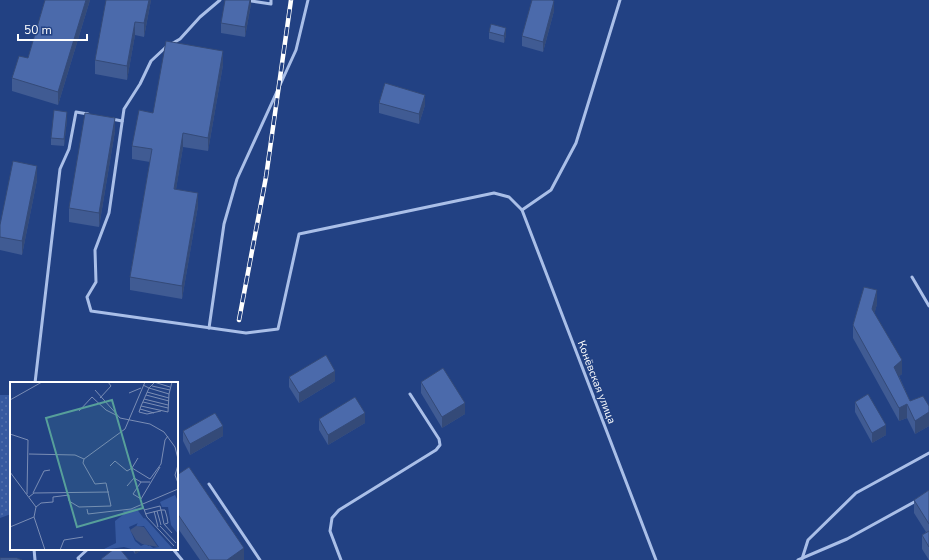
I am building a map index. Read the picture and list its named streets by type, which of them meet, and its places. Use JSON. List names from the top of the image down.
{
  "streets": {
    "lane": ["Конёвская улица"]
  },
  "scale_bar": "50 m"
}
